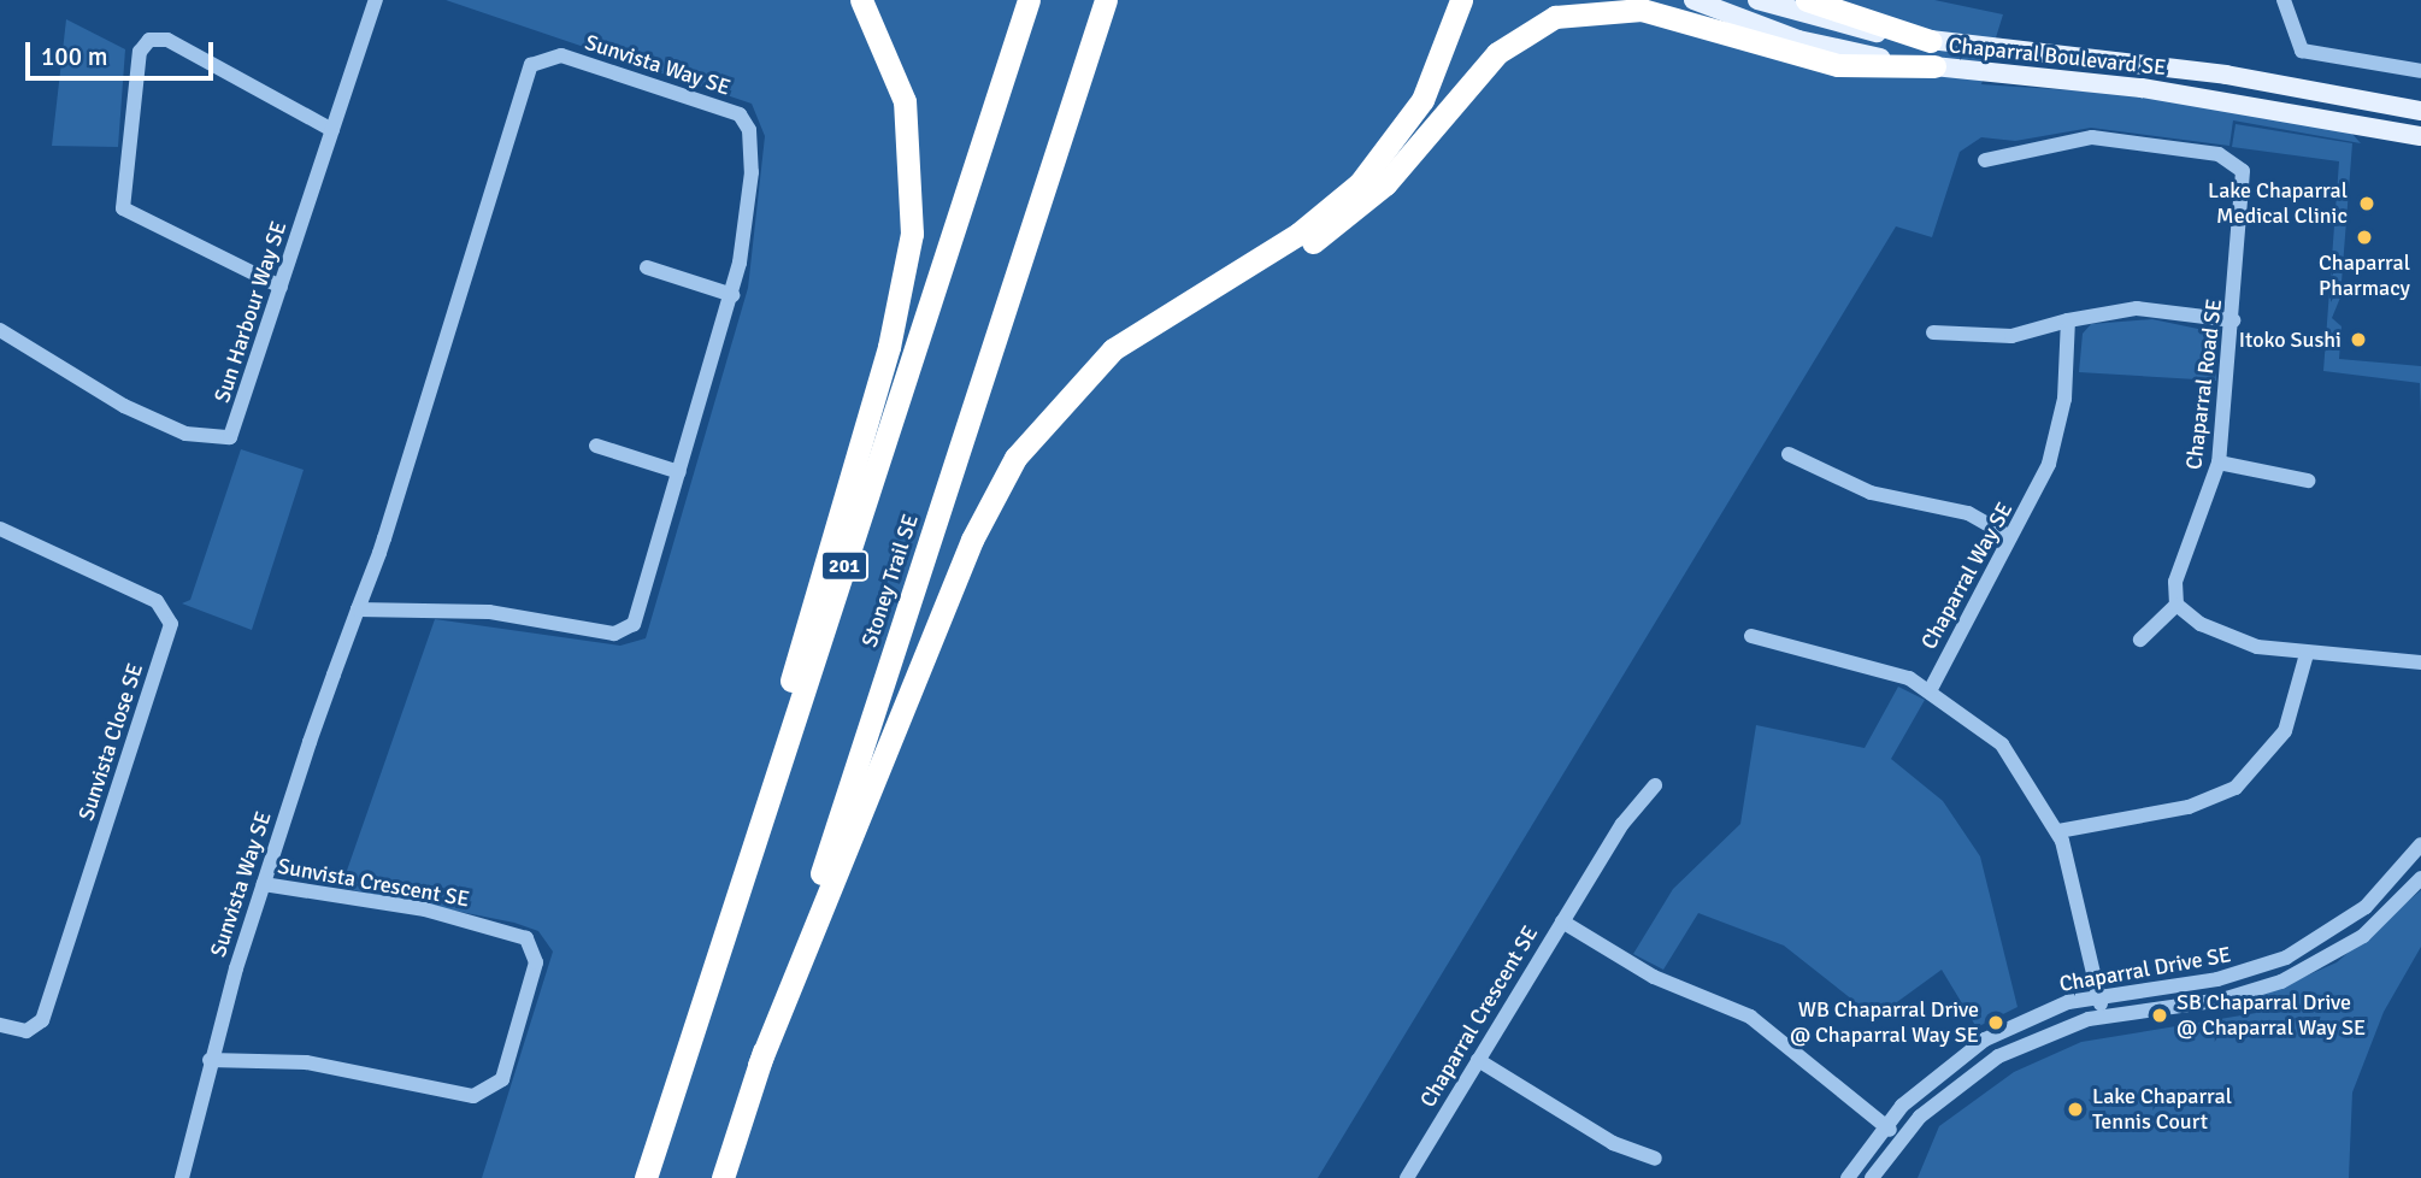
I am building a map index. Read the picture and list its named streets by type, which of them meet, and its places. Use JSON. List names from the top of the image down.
{
  "streets": {
    "highway": ["201", "Stoney Trail SE"],
    "main road": ["Chaparral Boulevard SE"],
    "street": [
      "Sunvista Way SE",
      "Sun Harbour Way SE",
      "Chaparral Road SE",
      "Chaparral Way SE",
      "Sunvista Close SE",
      "Sunvista Crescent SE",
      "Chaparral Drive SE",
      "Chaparral Crescent SE"
    ]
  },
  "crossings": [
    ["Sunvista Way SE", "Sunvista Crescent SE"],
    ["Chaparral Drive SE", "Chaparral Crescent SE"]
  ],
  "places": [
    "Lake Chaparral Medical Clinic",
    "Chaparral Pharmacy",
    "Itoko Sushi",
    "SB Chaparral Drive @ Chaparral Way SE",
    "WB Chaparral Drive @ Chaparral Way SE",
    "Lake Chaparral Tennis Court"
  ],
  "scale_bar": "100 m"
}
